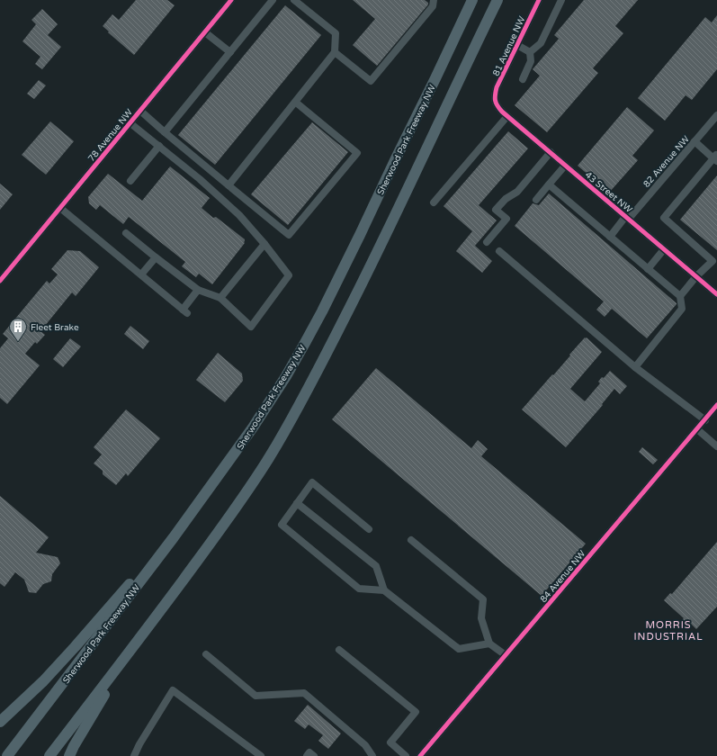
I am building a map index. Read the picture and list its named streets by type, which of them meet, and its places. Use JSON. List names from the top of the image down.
{
  "streets": {
    "highway": ["Sherwood Park Freeway NW"],
    "street": [
      "81 Avenue NW",
      "78 Avenue NW",
      "82 Avenue NW",
      "43 Street NW",
      "84 Avenue NW"
    ]
  },
  "crossings": [
    ["81 Avenue NW", "43 Street NW"],
    ["82 Avenue NW", "43 Street NW"]
  ],
  "districts": ["MORRIS INDUSTRIAL"],
  "places": {
    "building": ["Fleet Brake"]
  }
}
